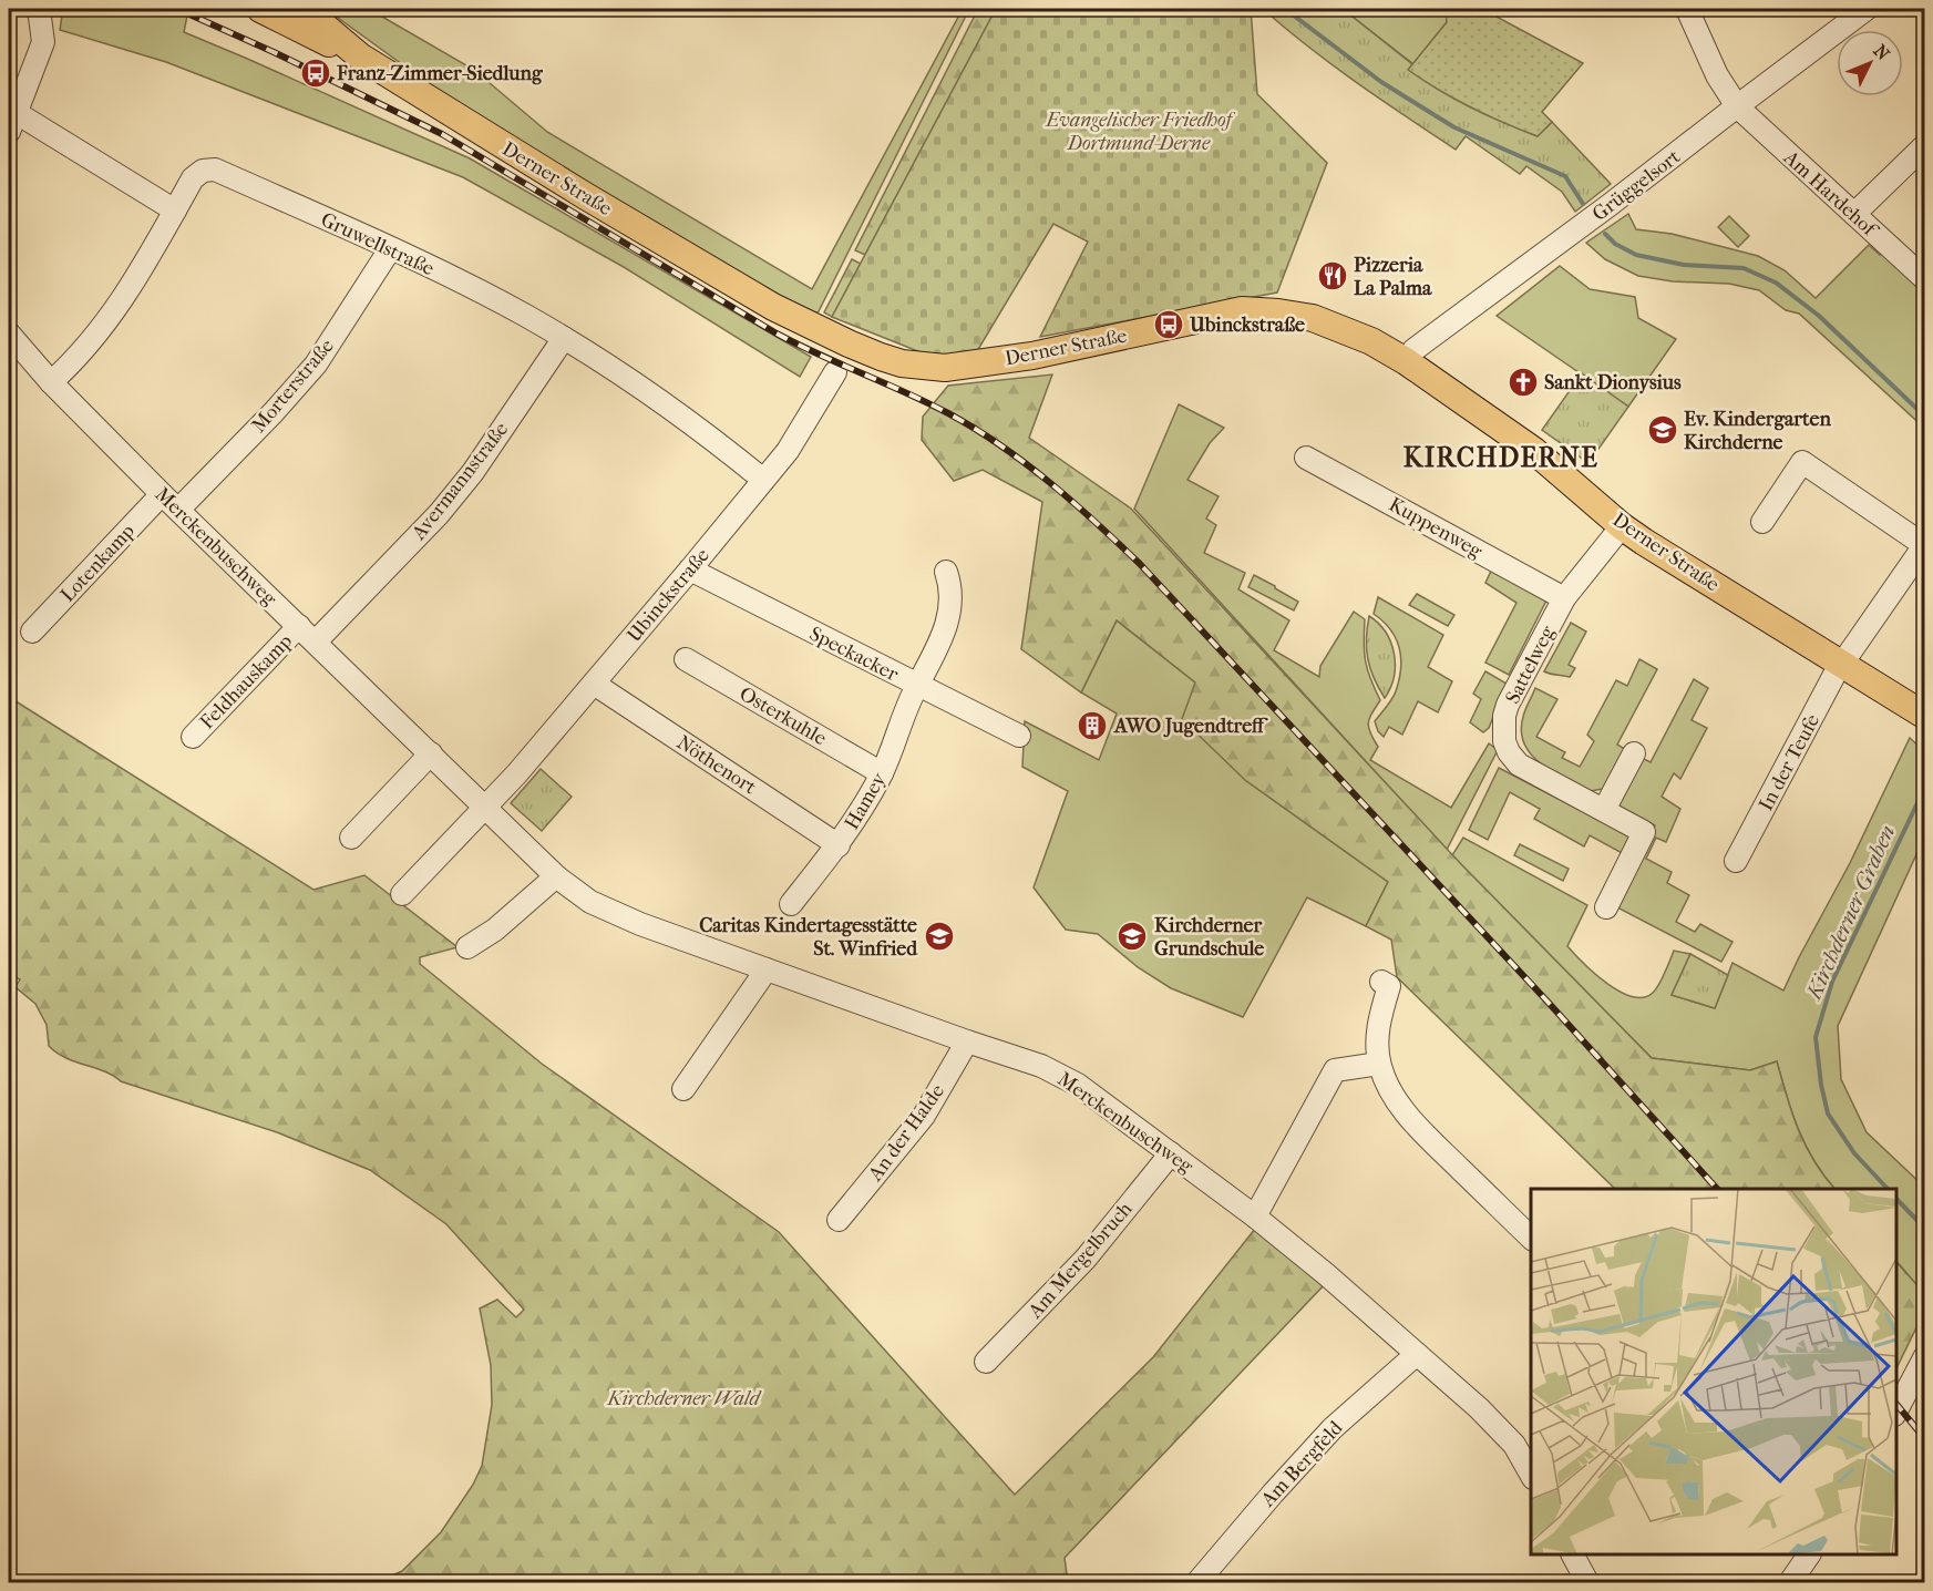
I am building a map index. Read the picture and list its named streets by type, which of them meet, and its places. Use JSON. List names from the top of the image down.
{
  "streets": {
    "main road": ["Derner Straße"],
    "street": [
      "Grüggelsort",
      "Am Hardehof",
      "Gruwellstraße",
      "Morterstraße",
      "Avermannstraße",
      "Kuppenweg",
      "Merckenbuschweg",
      "Lotenkamp",
      "Ubinckstraße",
      "Speckacker",
      "Sattelweg",
      "Feldhauskamp",
      "Osterkuhle",
      "In der Teufe",
      "Nöthenort",
      "Hamey",
      "An der Halde",
      "Am Mergelbruch",
      "Am Bergfeld"
    ]
  },
  "crossings": [
    ["Derner Straße", "Grüggelsort"],
    ["Derner Straße", "Sattelweg"],
    ["Derner Straße", "In der Teufe"],
    ["Grüggelsort", "Am Hardehof"],
    ["Gruwellstraße", "Morterstraße"],
    ["Gruwellstraße", "Avermannstraße"],
    ["Gruwellstraße", "Merckenbuschweg"],
    ["Gruwellstraße", "Ubinckstraße"],
    ["Morterstraße", "Merckenbuschweg"],
    ["Morterstraße", "Lotenkamp"],
    ["Avermannstraße", "Merckenbuschweg"],
    ["Kuppenweg", "Sattelweg"],
    ["Merckenbuschweg", "Lotenkamp"],
    ["Merckenbuschweg", "Ubinckstraße"],
    ["Merckenbuschweg", "Feldhauskamp"],
    ["Merckenbuschweg", "An der Halde"],
    ["Merckenbuschweg", "Am Mergelbruch"],
    ["Merckenbuschweg", "Am Bergfeld"],
    ["Ubinckstraße", "Speckacker"],
    ["Ubinckstraße", "Nöthenort"],
    ["Speckacker", "Hamey"],
    ["Osterkuhle", "Hamey"],
    ["Nöthenort", "Hamey"]
  ],
  "districts": ["KIRCHDERNE"],
  "water": ["Kirchderner Graben"],
  "parks": ["Evangelischer Friedhof Dortmund-Derne", "Kirchderner Wald"],
  "places": {
    "bus stop": ["Franz-Zimmer-Siedlung", "Ubinckstraße"],
    "restaurant": ["Pizzeria La Palma"],
    "church": ["Sankt Dionysius"],
    "school or university": ["Ev. Kindergarten Kirchderne", "Caritas Kindertagesstätte St. Winfried", "Kirchderner Grundschule"],
    "building": ["AWO Jugendtreff"]
  },
  "north": "top right"
}
